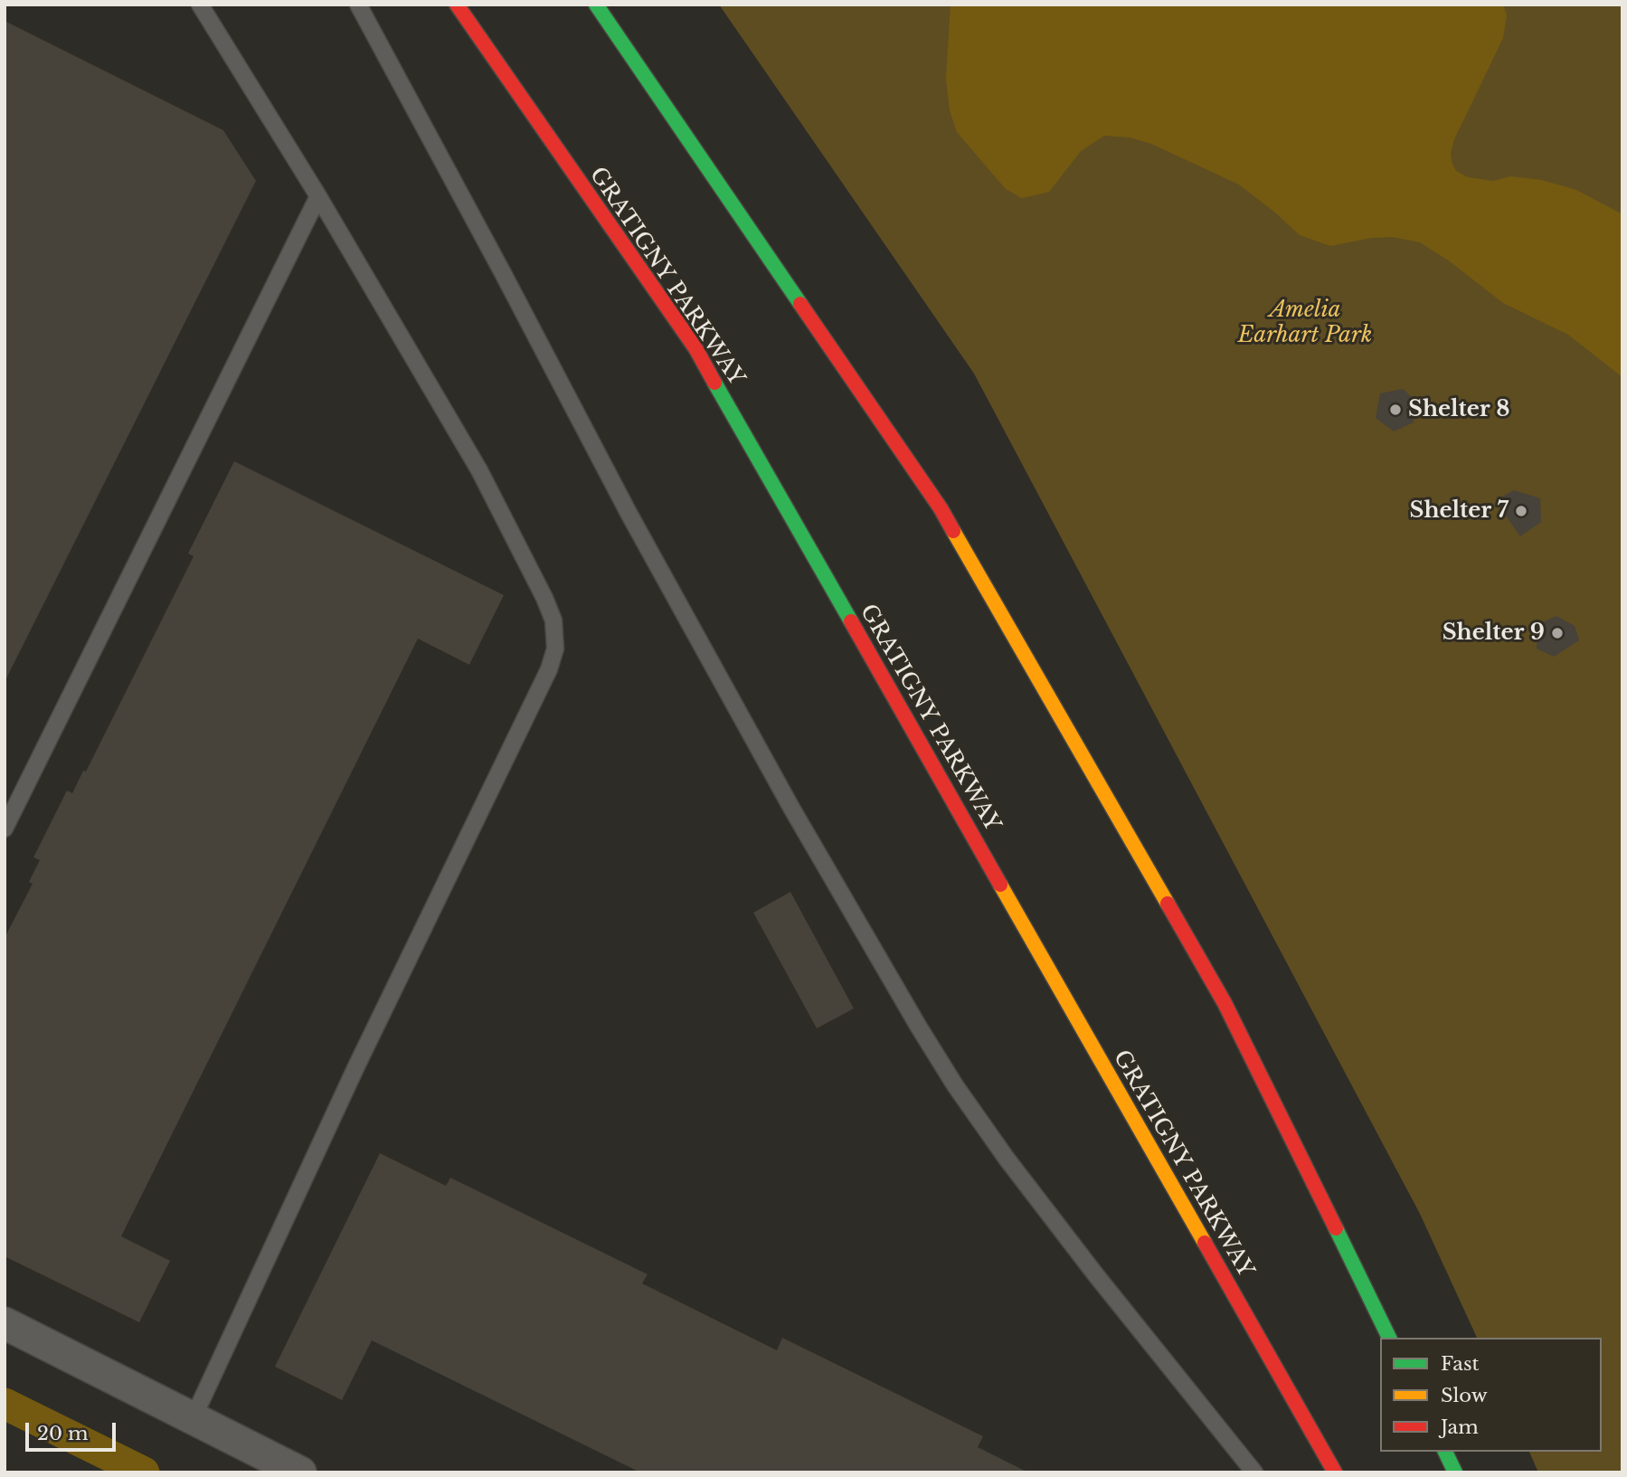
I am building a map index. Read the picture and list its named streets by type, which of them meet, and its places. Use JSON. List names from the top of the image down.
{
  "streets": {
    "highway": ["GRATIGNY PARKWAY"]
  },
  "parks": ["Amelia Earhart Park"],
  "places": ["Shelter 8", "Shelter 7", "Shelter 9"],
  "legend": ["Fast", "Slow", "Jam"],
  "scale_bar": "20 m"
}
